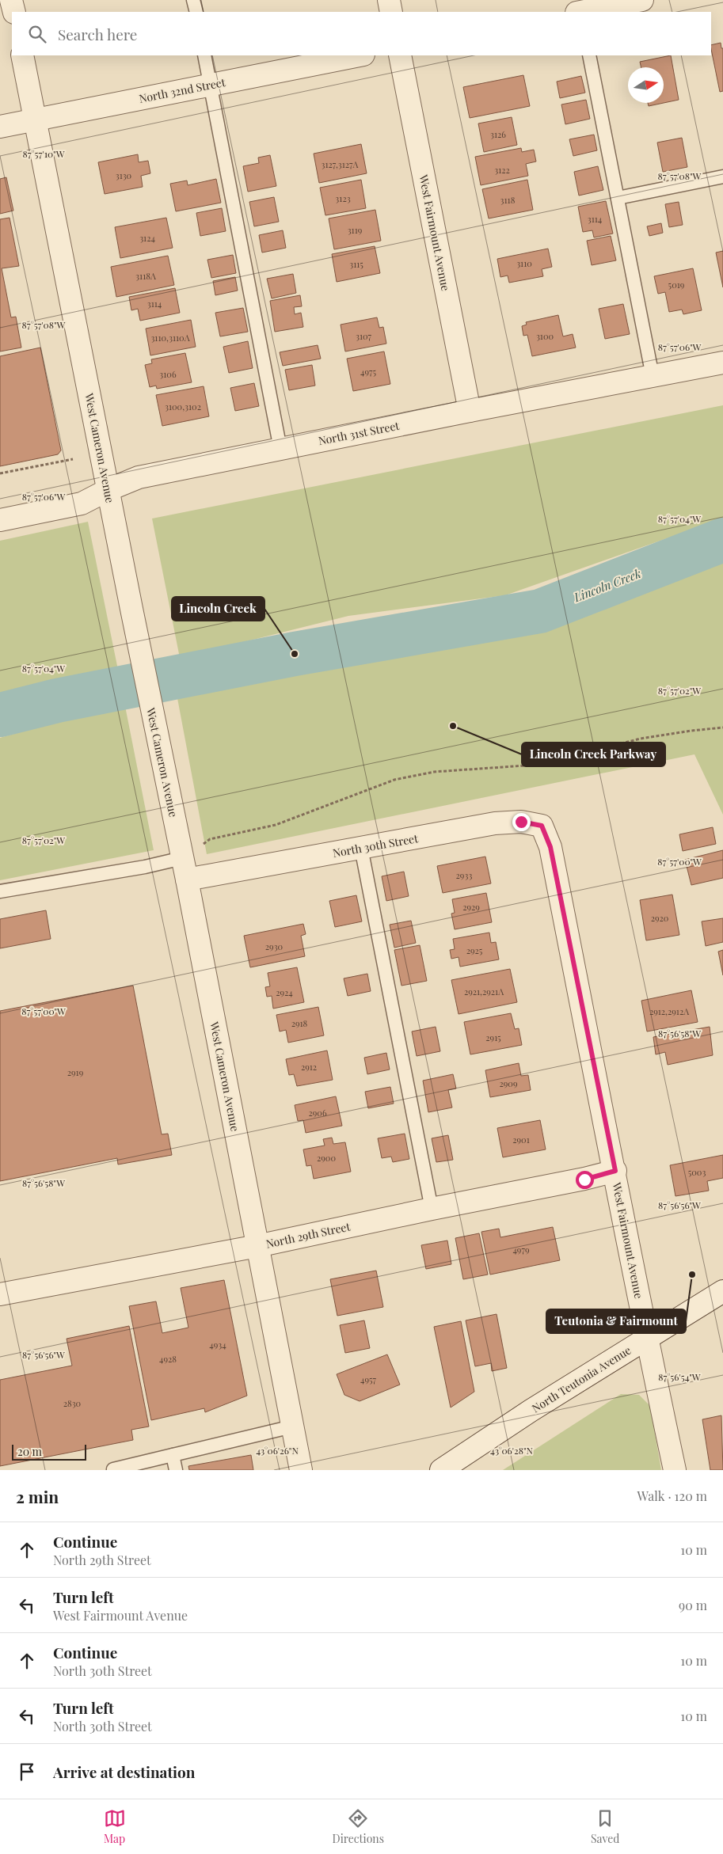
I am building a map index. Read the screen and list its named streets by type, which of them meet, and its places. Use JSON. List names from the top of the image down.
{
  "streets": {
    "street": [
      "North 32nd Street",
      "West Fairmount Avenue",
      "North 31st Street",
      "West Cameron Avenue",
      "North 30th Street",
      "North 29th Street",
      "North Teutonia Avenue"
    ]
  },
  "crossings": [
    ["North 32nd Street", "West Cameron Avenue"],
    ["West Fairmount Avenue", "North 31st Street"],
    ["West Fairmount Avenue", "North 30th Street"],
    ["West Fairmount Avenue", "North 29th Street"],
    ["West Fairmount Avenue", "North Teutonia Avenue"],
    ["North 31st Street", "West Cameron Avenue"],
    ["West Cameron Avenue", "North 30th Street"],
    ["West Cameron Avenue", "North 29th Street"]
  ],
  "water": ["Lincoln Creek"],
  "places": ["Lincoln Creek", "Lincoln Creek Parkway", "Teutonia & Fairmount"],
  "house_numbers": [
    "3126",
    "3127,3127A",
    "3122",
    "3130",
    "3123",
    "3118",
    "3114",
    "3119",
    "3124",
    "3110",
    "3115",
    "3118A",
    "5019",
    "3114",
    "3107",
    "3100",
    "3110,3110A",
    "4975",
    "3106",
    "3100,3102",
    "2933",
    "2929",
    "2920",
    "2930",
    "2925",
    "2921,2921A",
    "2924",
    "2912,2912A",
    "2918",
    "2915",
    "2912",
    "2919",
    "2909",
    "2906",
    "2901",
    "2900",
    "5003",
    "4979",
    "4934",
    "4928",
    "4957",
    "2830"
  ],
  "scale_bar": "20 m",
  "north": "right",
  "page": {
    "search": "Search here",
    "scale": "20 m",
    "heading": ["2 min", "Walk · 120 m"],
    "list": [
      ["Continue", "North 29th Street", "10 m"],
      ["Turn left", "West Fairmount Avenue", "90 m"],
      ["Continue", "North 30th Street", "10 m"],
      ["Turn left", "North 30th Street", "10 m"],
      "Arrive at destination"
    ],
    "nav": ["Map", "Directions", "Saved"]
  },
  "coordinates": [
    "87°57'10\"W",
    "87°57'08\"W",
    "87°57'06\"W",
    "87°57'04\"W",
    "87°57'02\"W",
    "87°57'00\"W",
    "87°56'58\"W",
    "87°56'56\"W",
    "87°56'54\"W",
    "43°06'26\"N",
    "43°06'28\"N"
  ]
}
